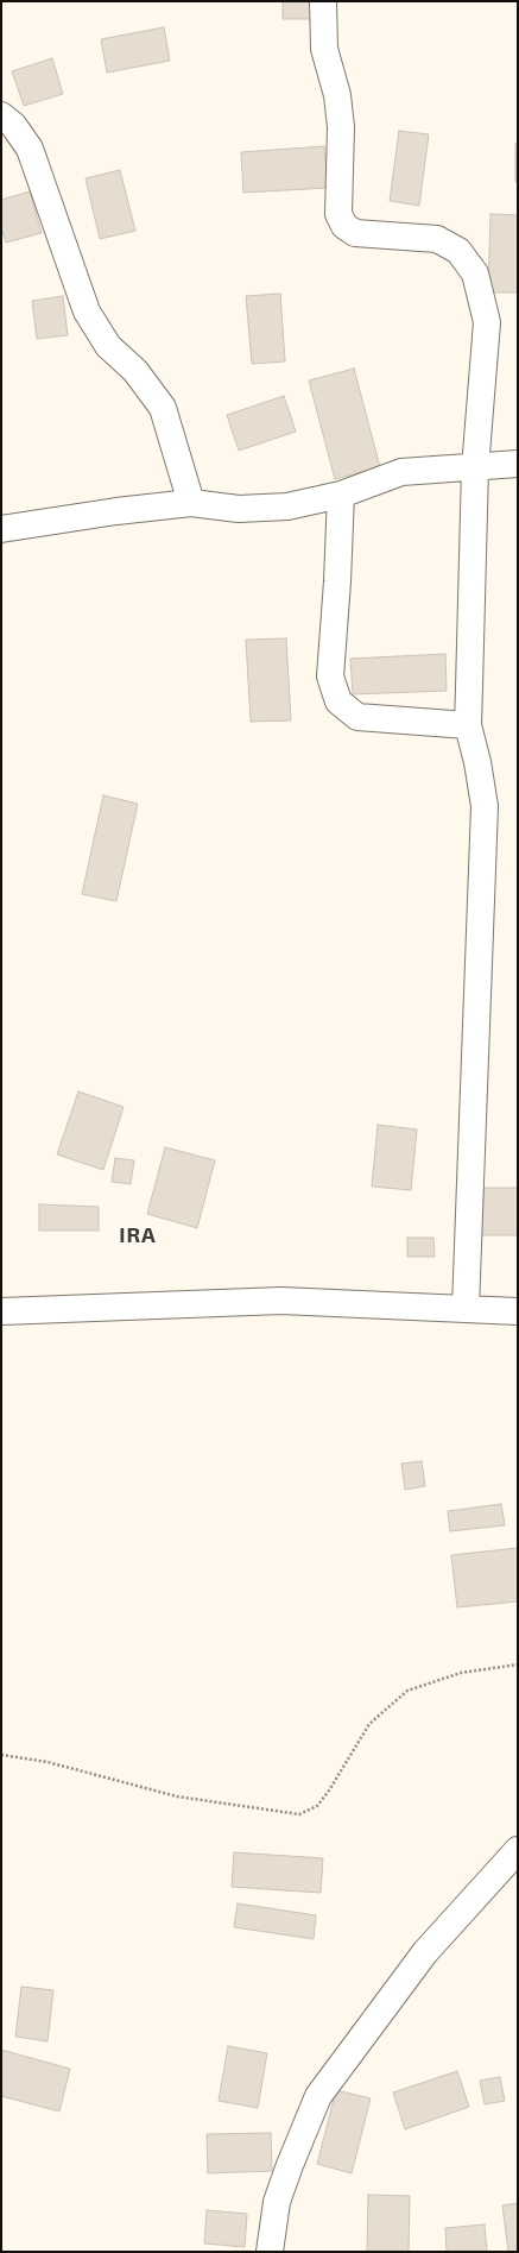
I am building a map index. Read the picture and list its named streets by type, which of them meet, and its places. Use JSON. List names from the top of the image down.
{
  "districts": ["IRA"]
}
